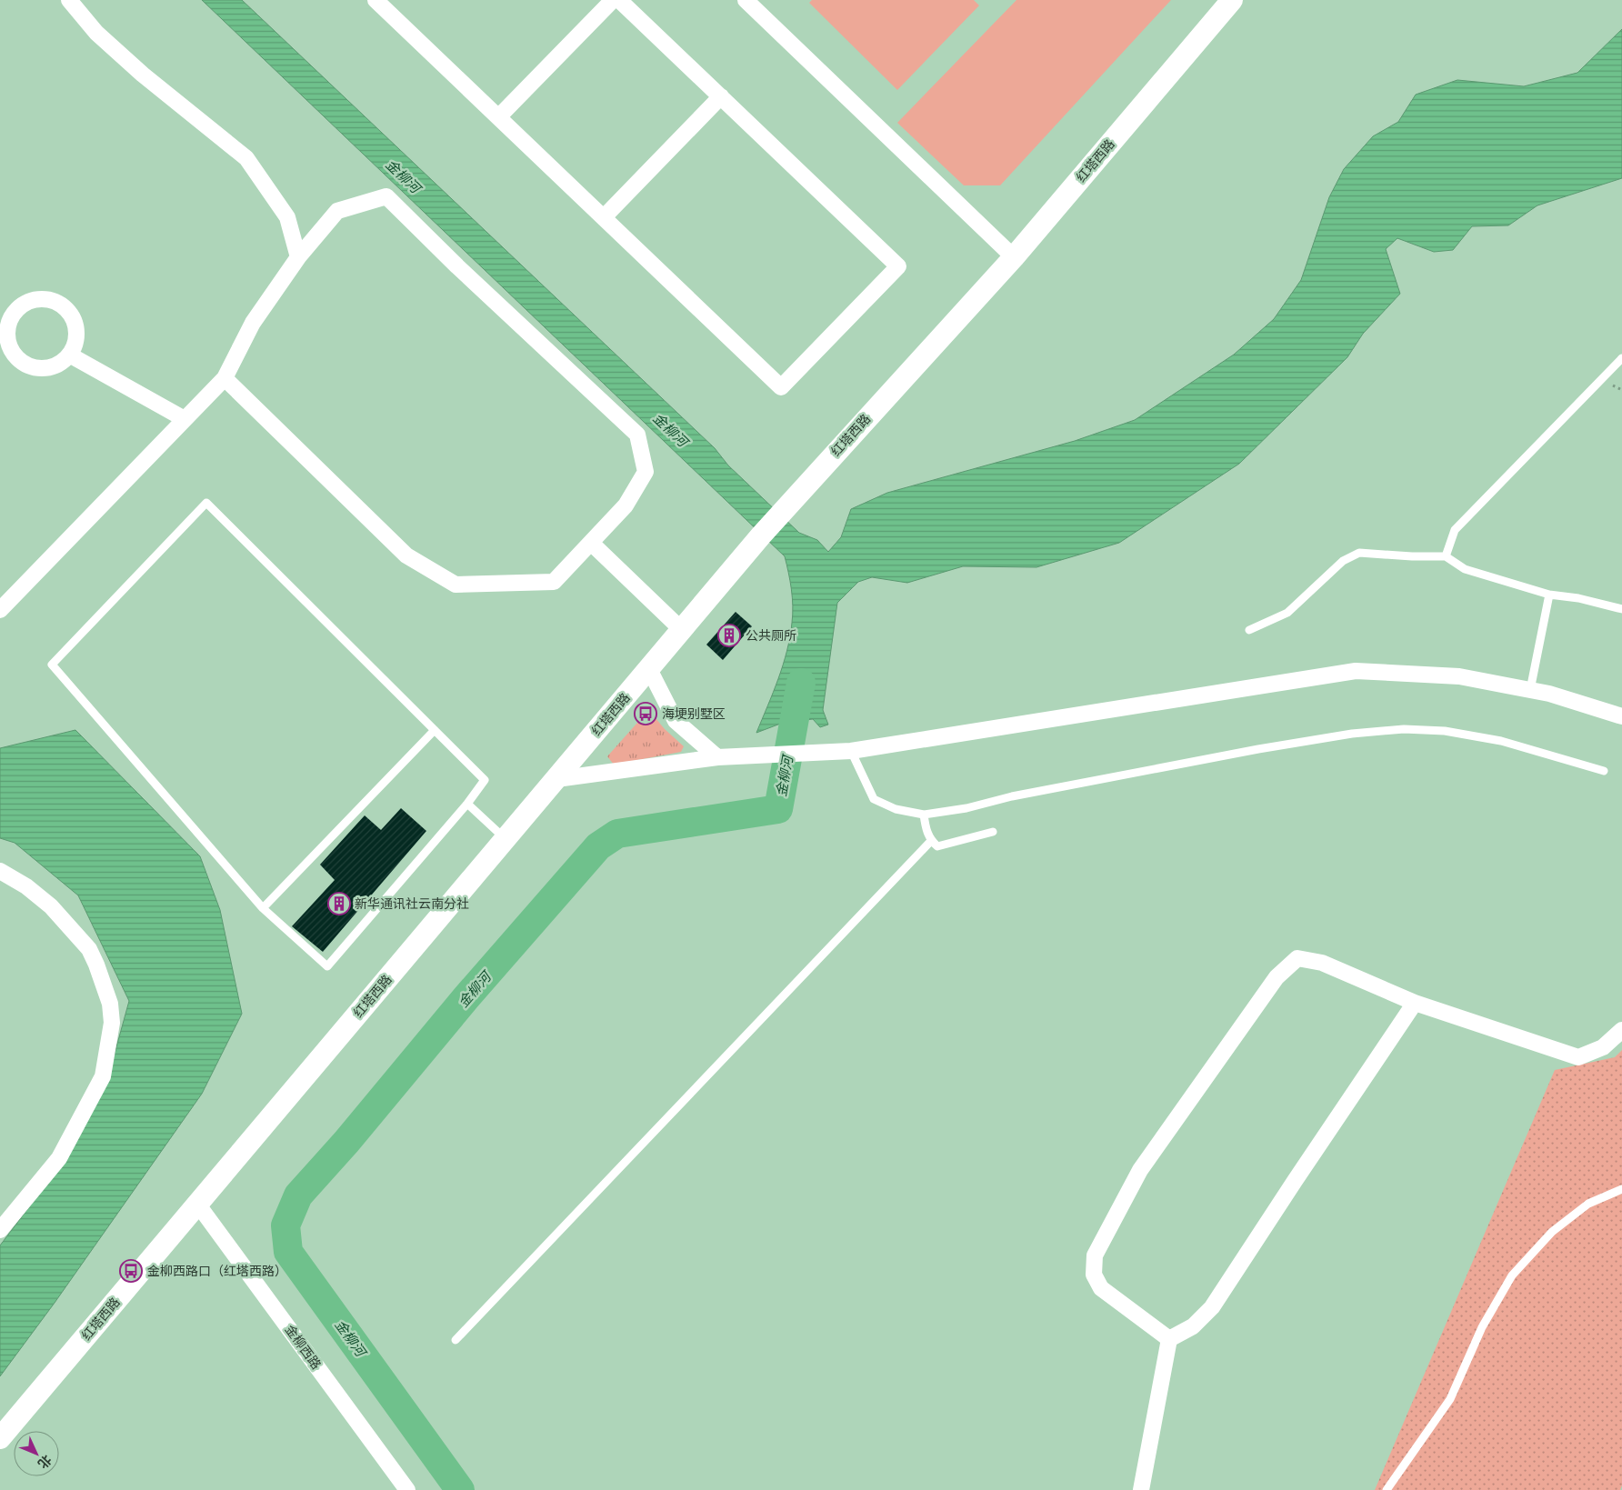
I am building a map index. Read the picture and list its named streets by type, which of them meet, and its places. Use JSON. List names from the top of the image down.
{
  "streets": {
    "street": ["红塔西路", "金柳西路"]
  },
  "crossings": [
    ["红塔西路", "金柳西路"]
  ],
  "water": ["金柳河"],
  "places": {
    "building": ["公共厕所", "新华通讯社云南分社"],
    "bus stop": ["海埂别墅区", "金柳西路口（红塔西路）"]
  },
  "north": "bottom right"
}
